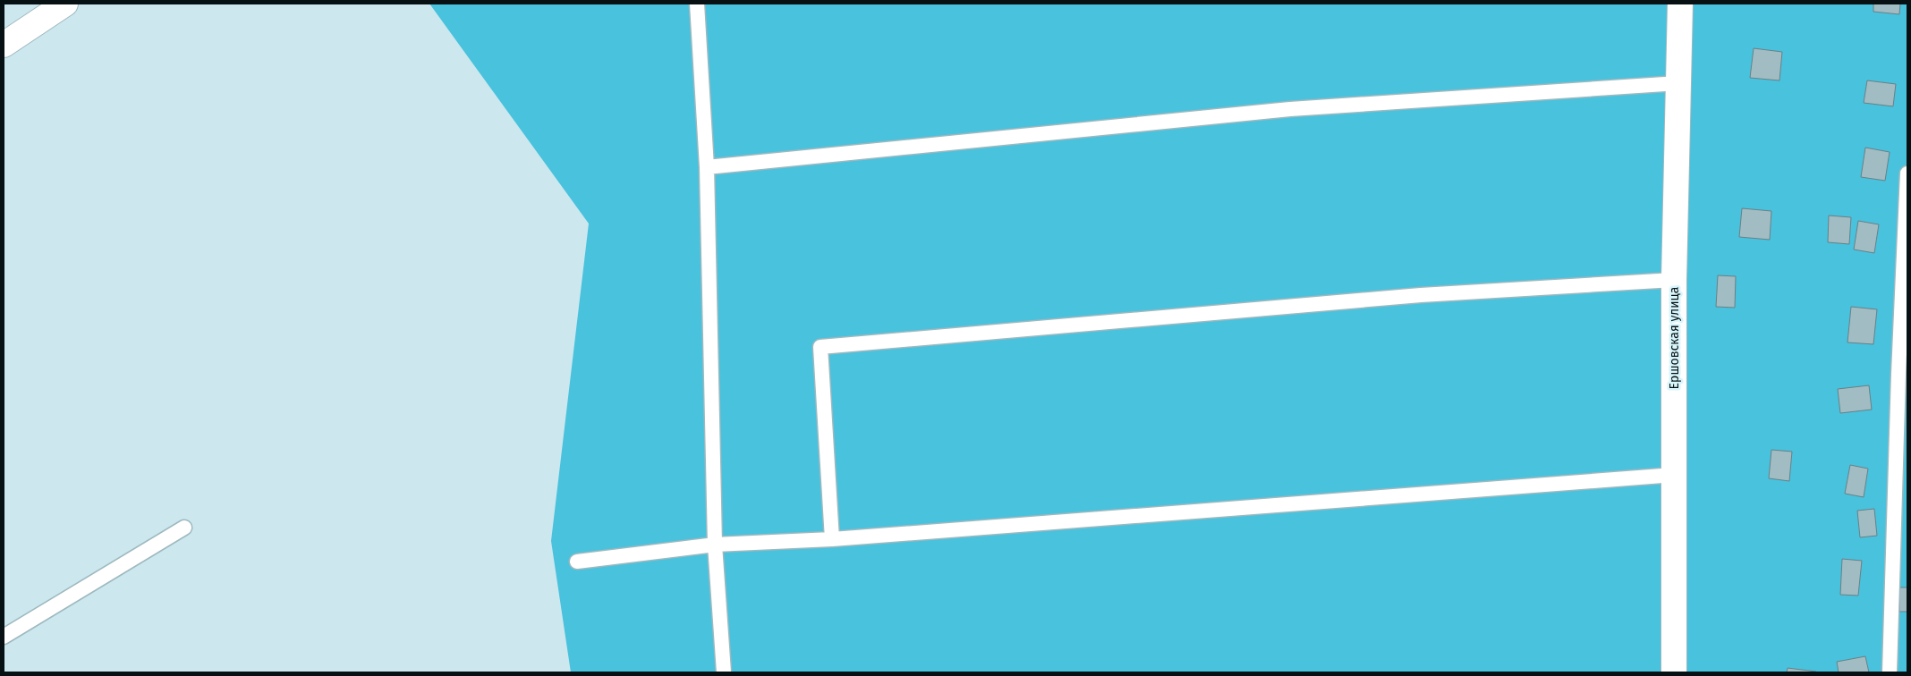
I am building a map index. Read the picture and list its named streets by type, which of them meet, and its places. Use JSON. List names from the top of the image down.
{
  "streets": {
    "street": ["Ершовская улица"]
  }
}
